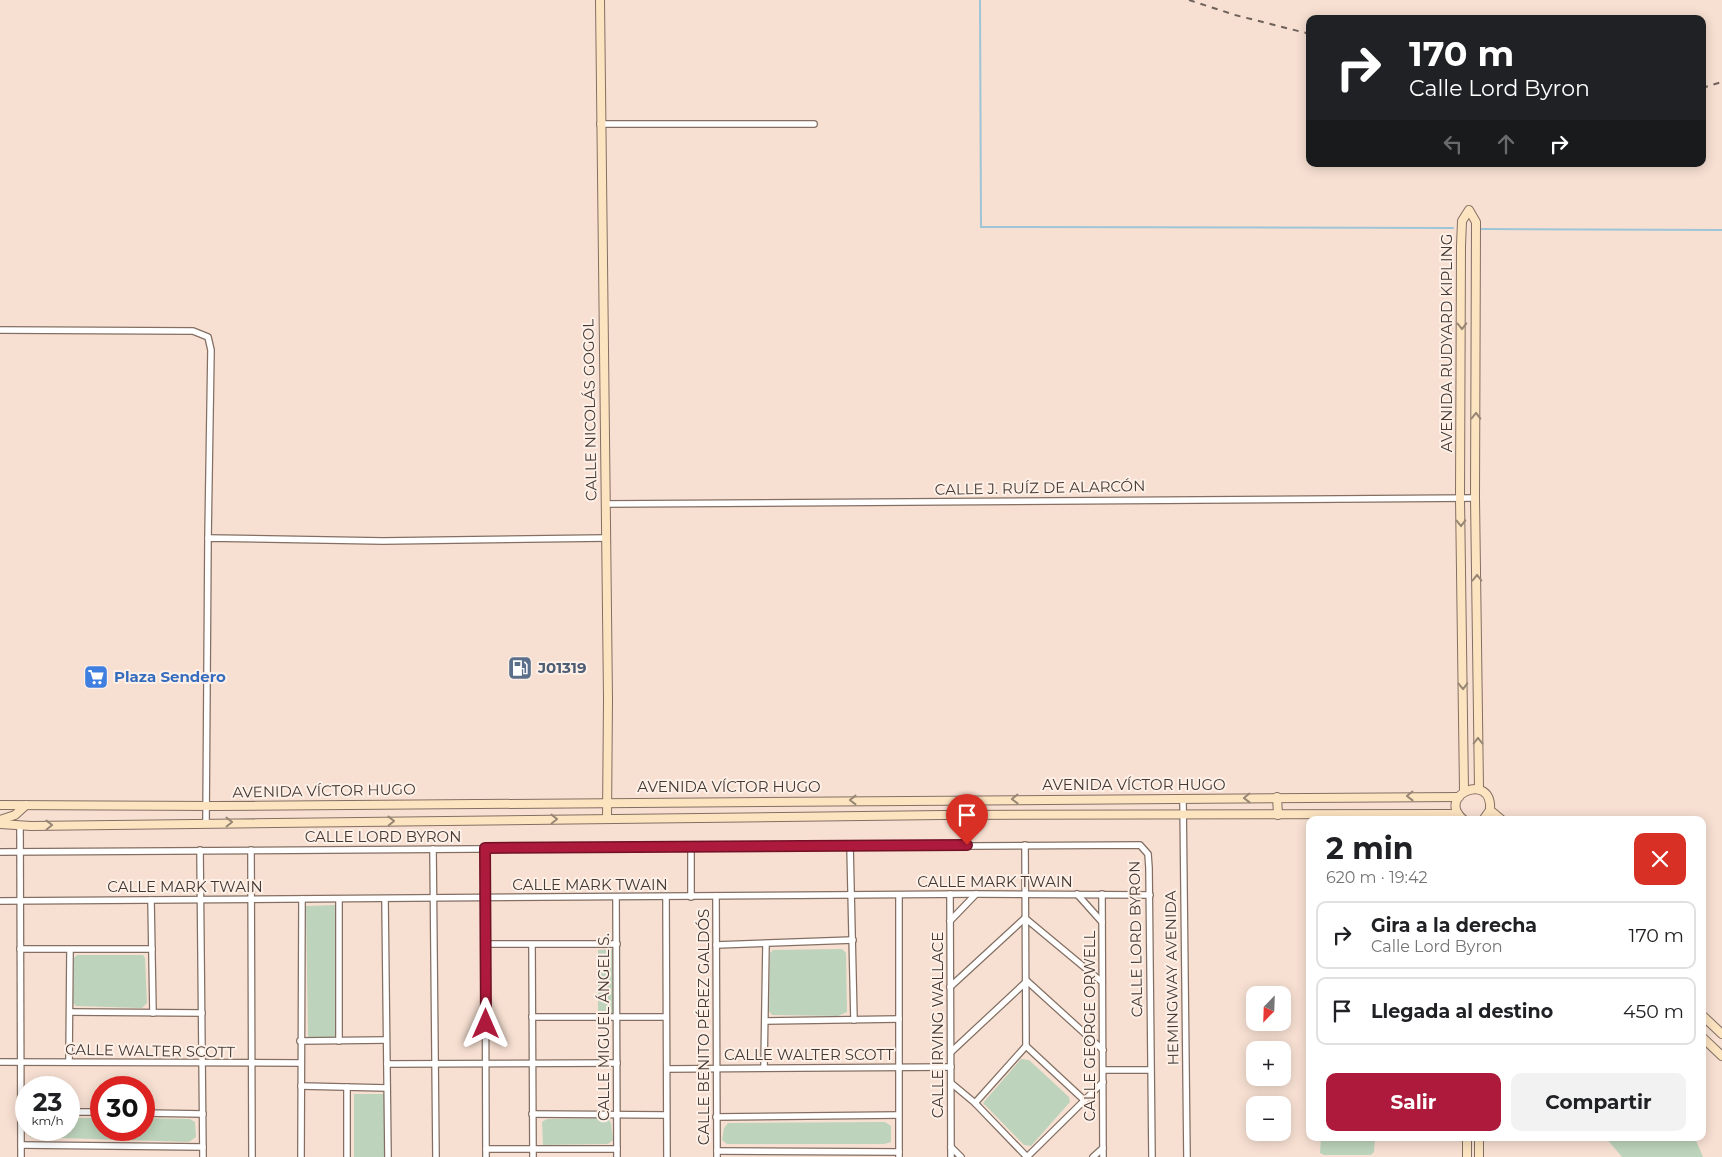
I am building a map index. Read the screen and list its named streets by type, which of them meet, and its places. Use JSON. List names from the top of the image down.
{
  "streets": {
    "street": [
      "AVENIDA RUDYARD KIPLING",
      "CALLE NICOLÁS GOGOL",
      "CALLE J. RUÍZ DE ALARCÓN",
      "AVENIDA VÍCTOR HUGO",
      "CALLE LORD BYRON",
      "CALLE MARK TWAIN",
      "HEMINGWAY AVENIDA",
      "CALLE IRVING WALLACE",
      "CALLE GEORGE ORWELL",
      "CALLE MIGUEL ÁNGEL S.",
      "CALLE BENITO PÉREZ GALDÓS",
      "CALLE WALTER SCOTT"
    ]
  },
  "crossings": [
    ["AVENIDA RUDYARD KIPLING", "CALLE J. RUÍZ DE ALARCÓN"],
    ["AVENIDA RUDYARD KIPLING", "AVENIDA VÍCTOR HUGO"],
    ["CALLE NICOLÁS GOGOL", "CALLE J. RUÍZ DE ALARCÓN"],
    ["CALLE NICOLÁS GOGOL", "AVENIDA VÍCTOR HUGO"],
    ["AVENIDA VÍCTOR HUGO", "HEMINGWAY AVENIDA"],
    ["CALLE LORD BYRON", "CALLE MARK TWAIN"],
    ["CALLE MARK TWAIN", "CALLE IRVING WALLACE"],
    ["CALLE MARK TWAIN", "CALLE GEORGE ORWELL"],
    ["CALLE MARK TWAIN", "CALLE MIGUEL ÁNGEL S."],
    ["CALLE MARK TWAIN", "CALLE BENITO PÉREZ GALDÓS"],
    ["CALLE IRVING WALLACE", "CALLE WALTER SCOTT"],
    ["CALLE BENITO PÉREZ GALDÓS", "CALLE WALTER SCOTT"]
  ],
  "places": {
    "fuel station": ["J01319"],
    "supermarket": ["Plaza Sendero"]
  },
  "north": "bottom left",
  "page": {
    "turn": ["170 m", "Calle Lord Byron"],
    "heading": ["2 min", "620 m · 19:42"],
    "list": [
      {
        "name": "Gira a la derecha",
        "note": "Calle Lord Byron",
        "value": "170 m"
      },
      {
        "name": "Llegada al destino",
        "value": "450 m"
      }
    ],
    "map_buttons": ["+", "−"],
    "buttons": ["Salir", "Compartir"],
    "speed": "23 km/h",
    "limit": "30"
  }
}
